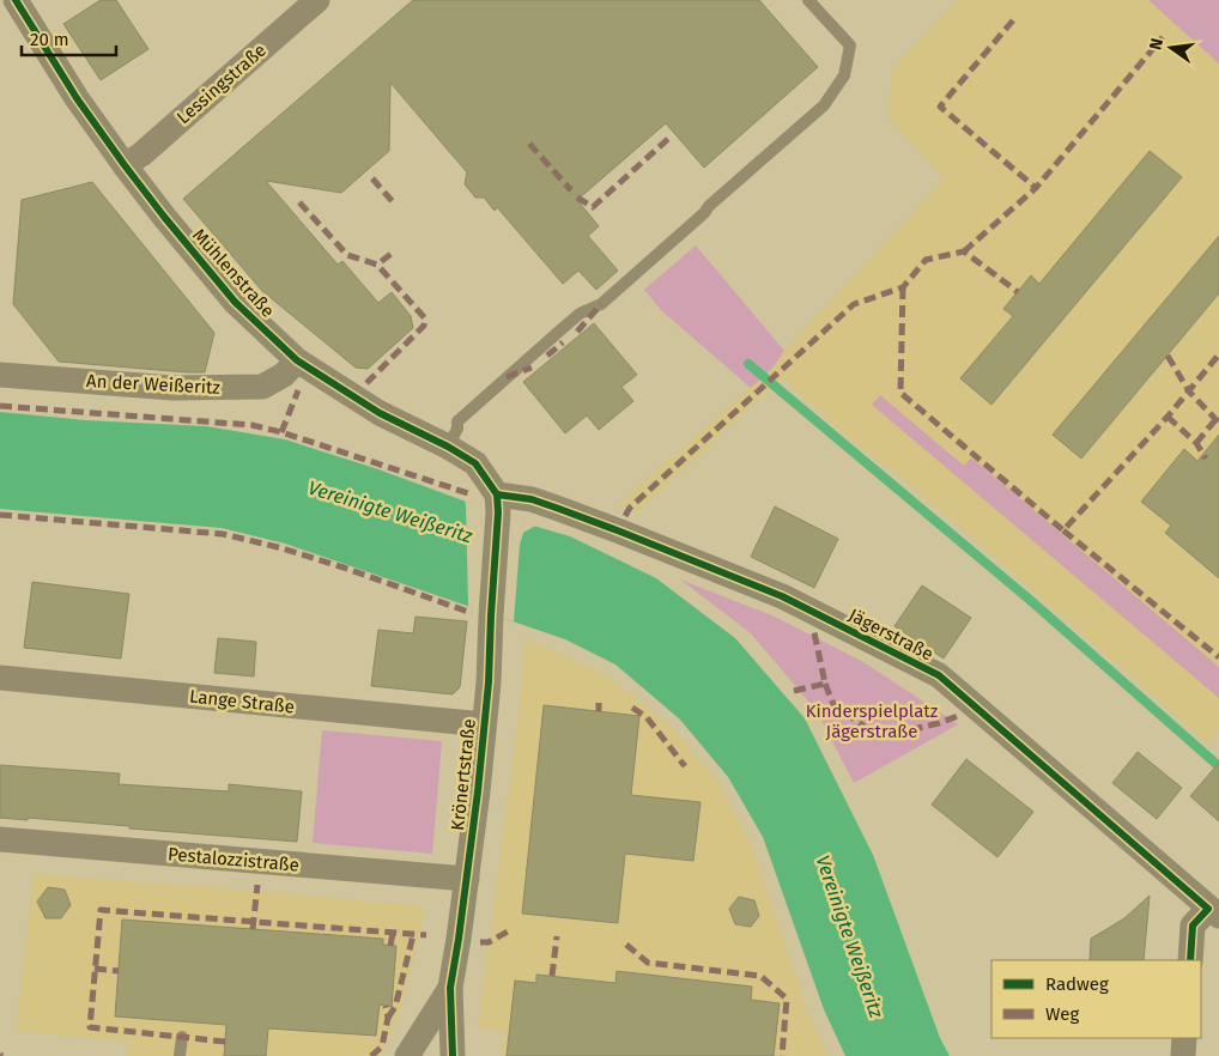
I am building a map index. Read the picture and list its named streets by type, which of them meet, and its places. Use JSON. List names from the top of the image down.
{
  "streets": {
    "street": [
      "Lessingstraße",
      "Mühlenstraße",
      "An der Weißeritz",
      "Jägerstraße",
      "Lange Straße",
      "Krönertstraße",
      "Pestalozzistraße"
    ]
  },
  "crossings": [
    ["Lessingstraße", "Mühlenstraße"],
    ["Mühlenstraße", "An der Weißeritz"],
    ["Mühlenstraße", "Jägerstraße"],
    ["Mühlenstraße", "Krönertstraße"],
    ["Jägerstraße", "Krönertstraße"],
    ["Lange Straße", "Krönertstraße"],
    ["Krönertstraße", "Pestalozzistraße"]
  ],
  "water": ["Vereinigte Weißeritz"],
  "parks": ["Kinderspielplatz Jägerstraße"],
  "legend": ["Radweg", "Weg"],
  "scale_bar": "20 m",
  "north": "left"
}
